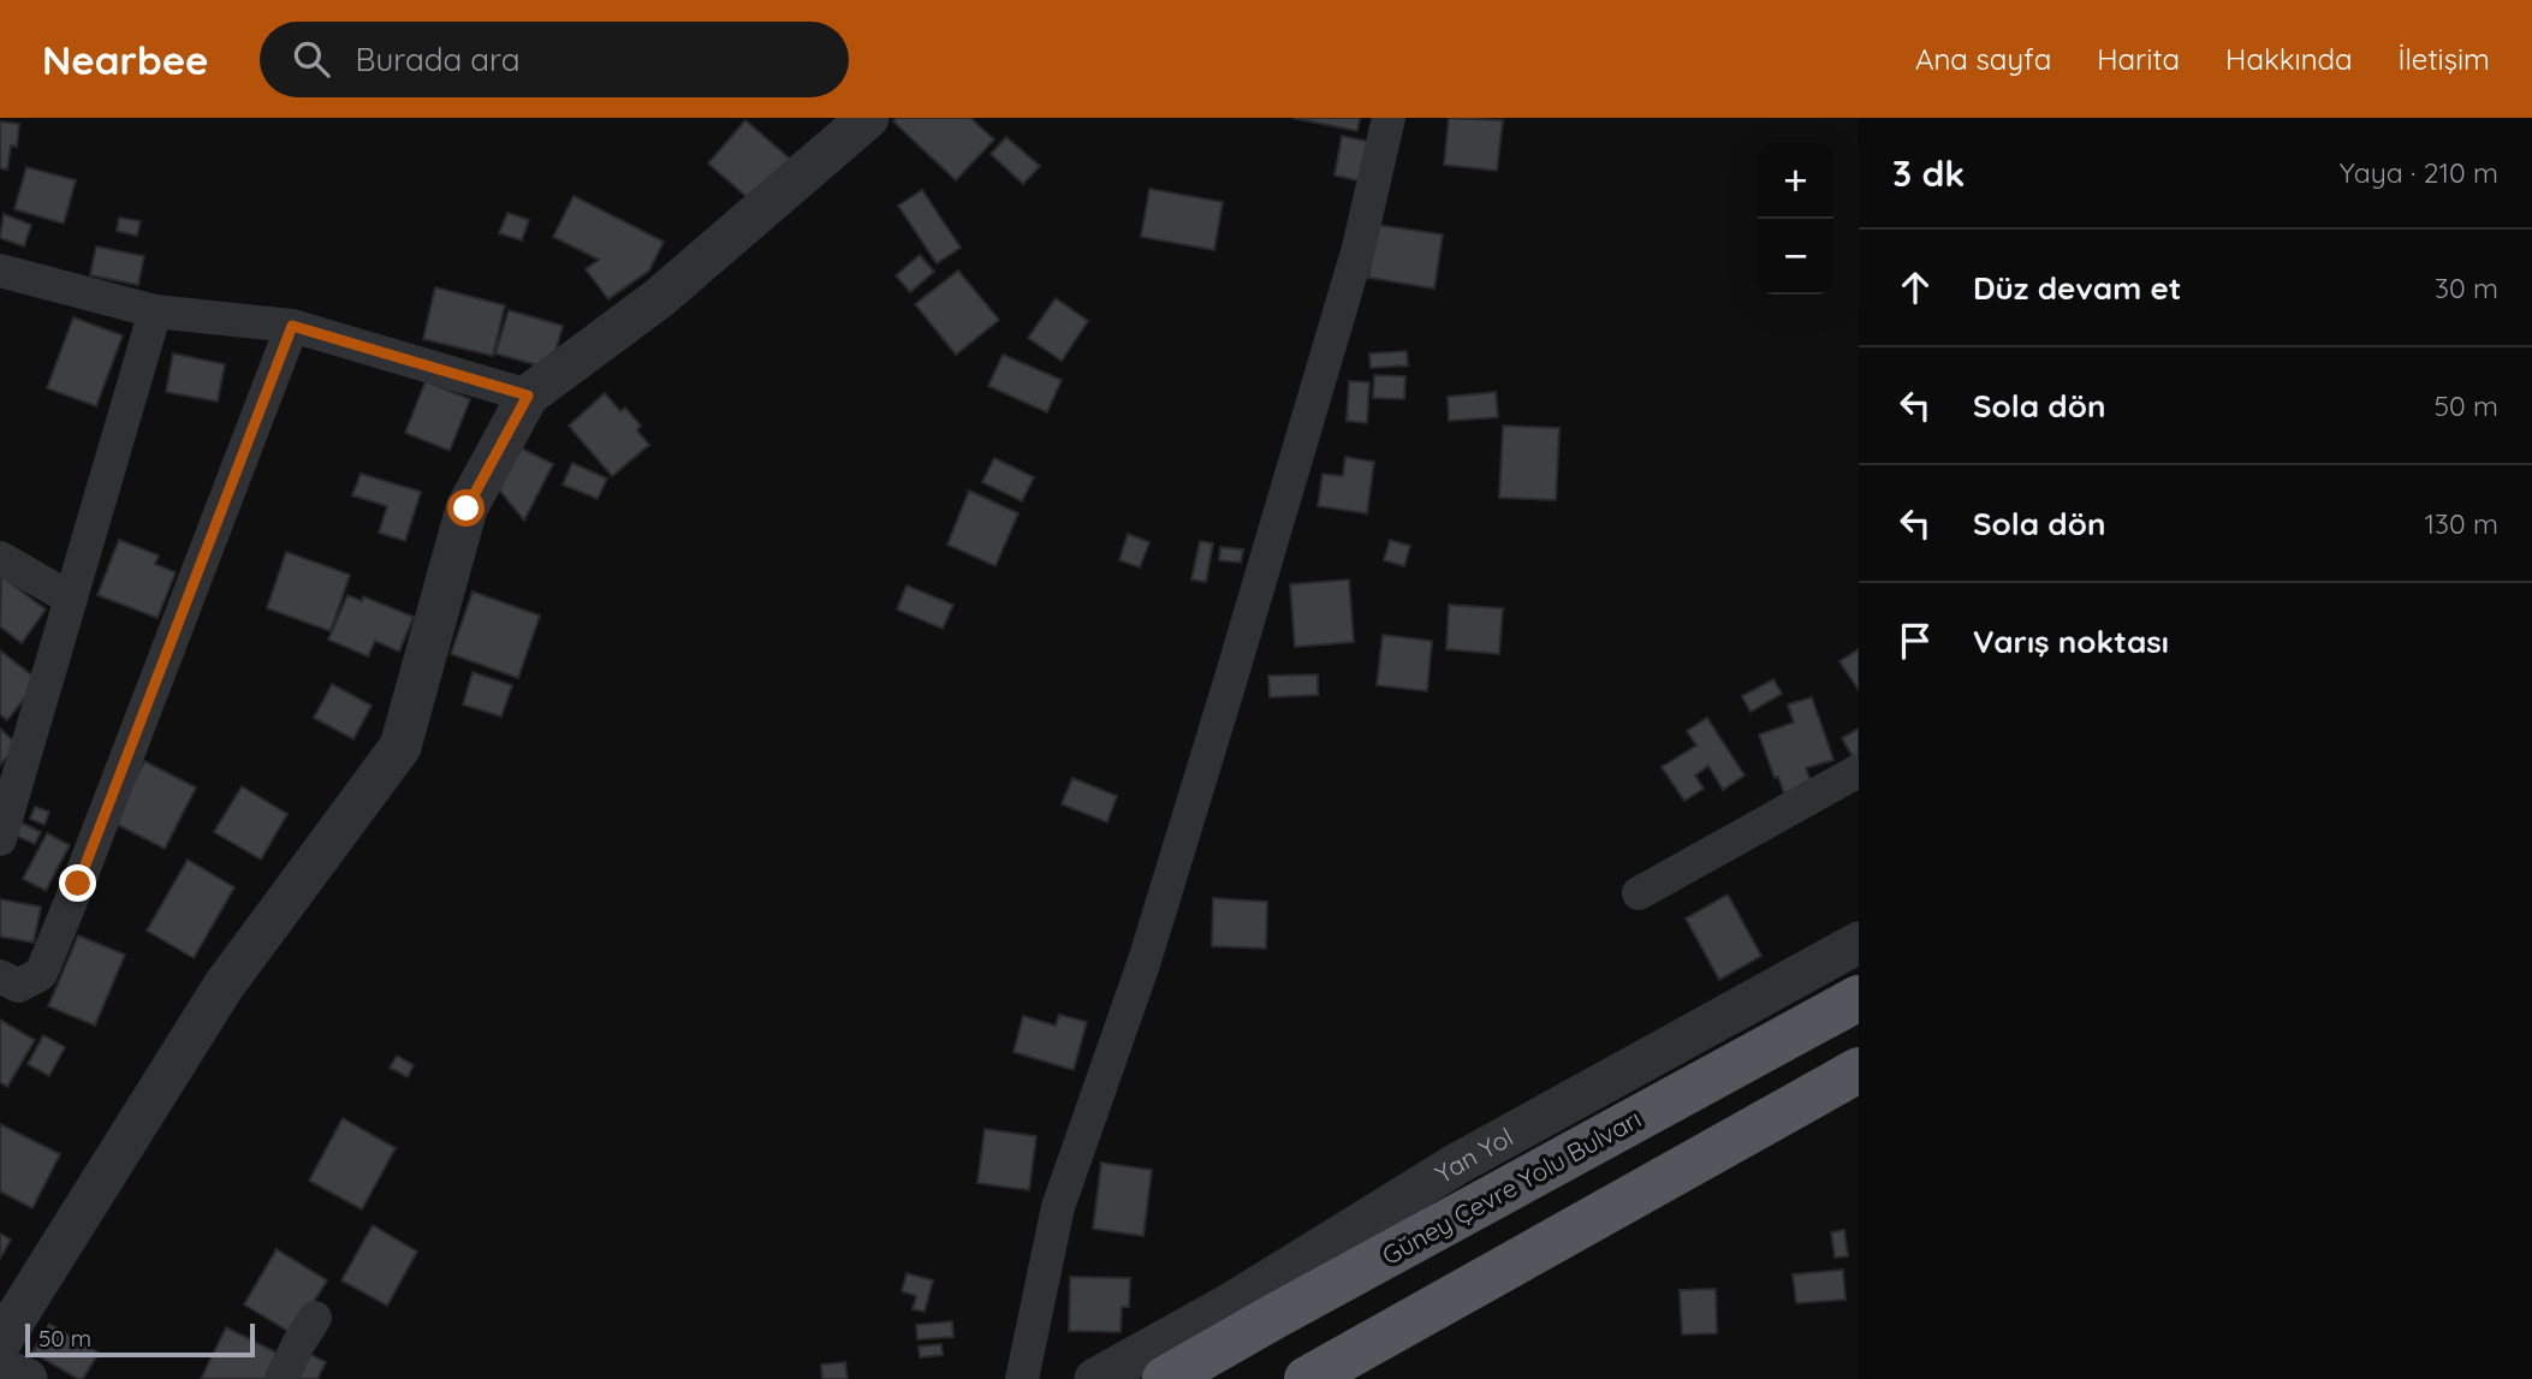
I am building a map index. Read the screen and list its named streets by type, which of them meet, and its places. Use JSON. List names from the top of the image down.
{
  "streets": {
    "highway": ["Güney Çevre Yolu Bulvarı"],
    "street": ["Yan Yol"]
  },
  "scale_bar": "50 m",
  "page": {
    "header": "Nearbee",
    "search": "Burada ara",
    "nav": [
      "Ana sayfa",
      "Harita",
      "Hakkında",
      "İletişim"
    ],
    "heading": ["3 dk", "Yaya · 210 m"],
    "map_buttons": ["+", "−"],
    "list": [
      ["Düz devam et", "30 m"],
      ["Sola dön", "50 m"],
      ["Sola dön", "130 m"],
      "Varış noktası"
    ],
    "scale": "50 m"
  }
}
